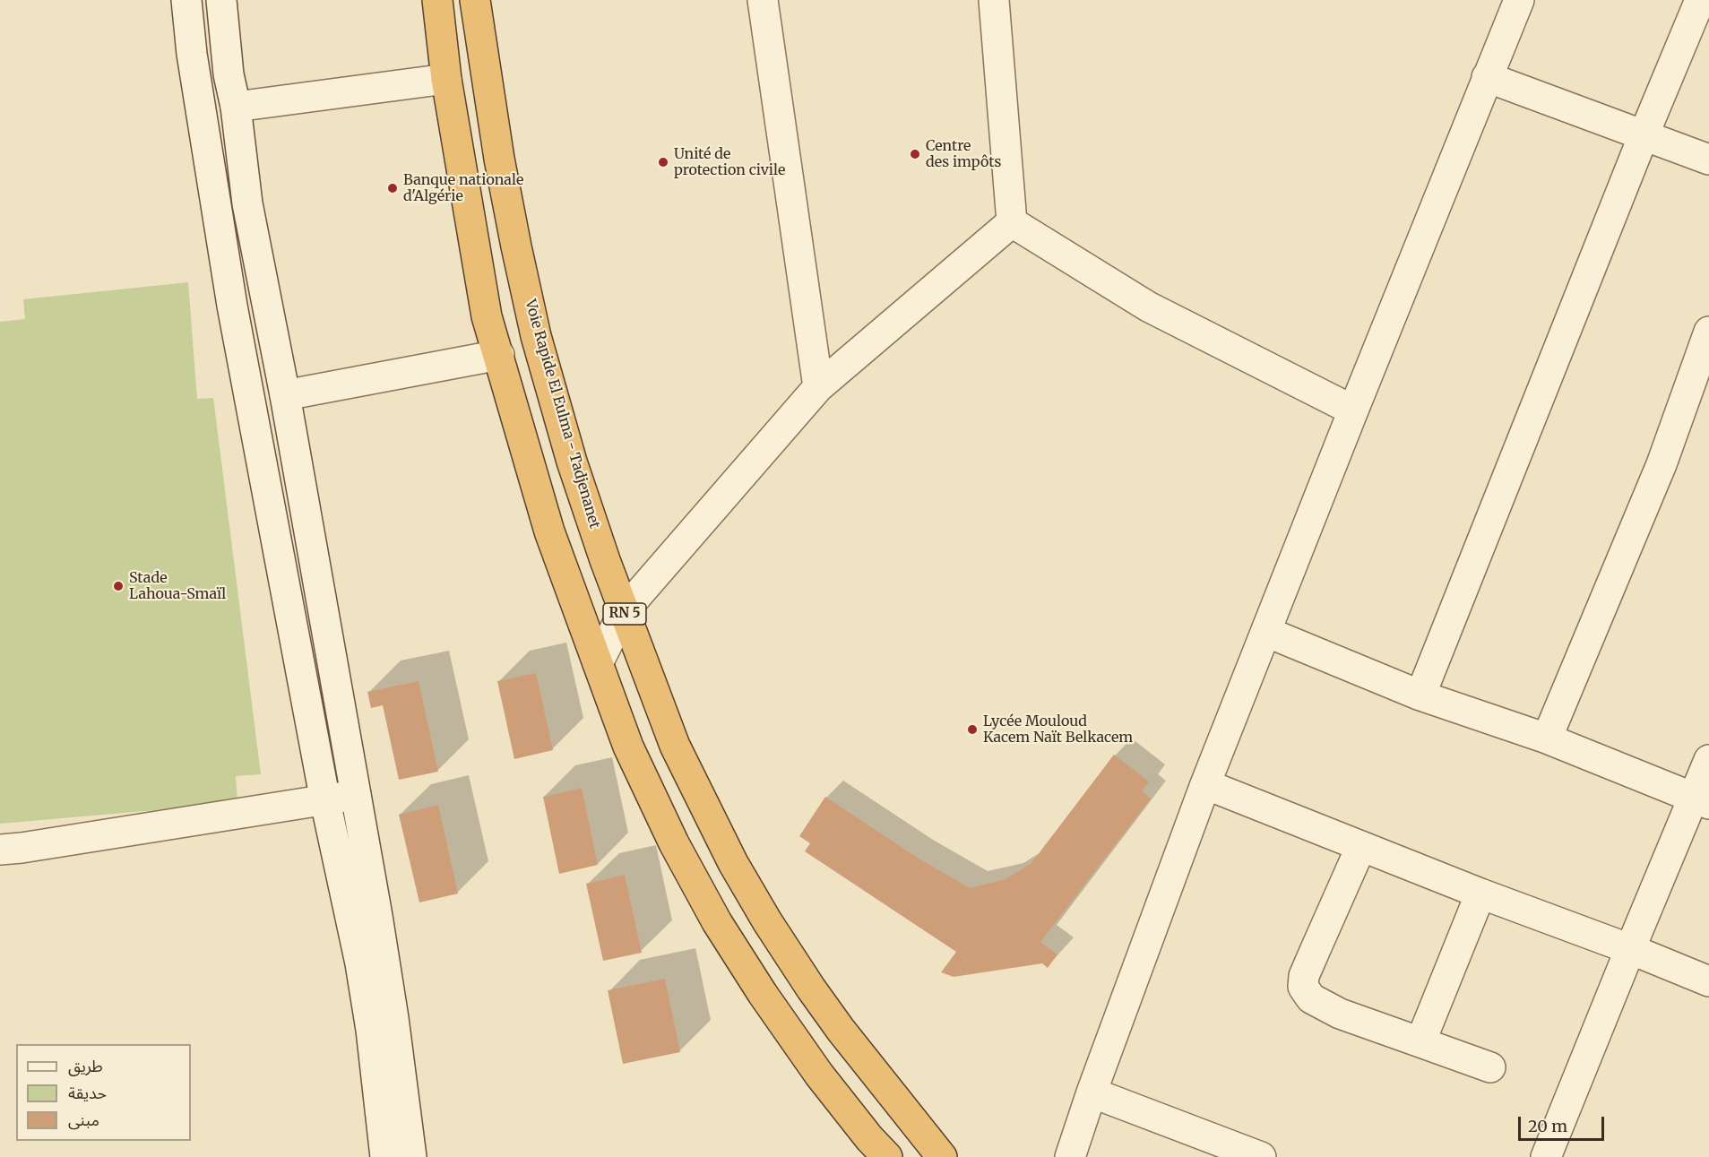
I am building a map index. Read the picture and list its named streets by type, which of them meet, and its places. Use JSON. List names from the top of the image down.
{
  "streets": {
    "highway": ["Voie Rapide El Eulma - Tadjenanet", "RN 5"]
  },
  "places": [
    "Centre des impôts",
    "Unité de protection civile",
    "Banque nationale d'Algérie",
    "Stade Lahoua-Smaïl",
    "Lycée Mouloud Kacem Naït Belkacem"
  ],
  "legend": ["طريق", "حديقة", "مبنى"],
  "scale_bar": "20 m"
}
